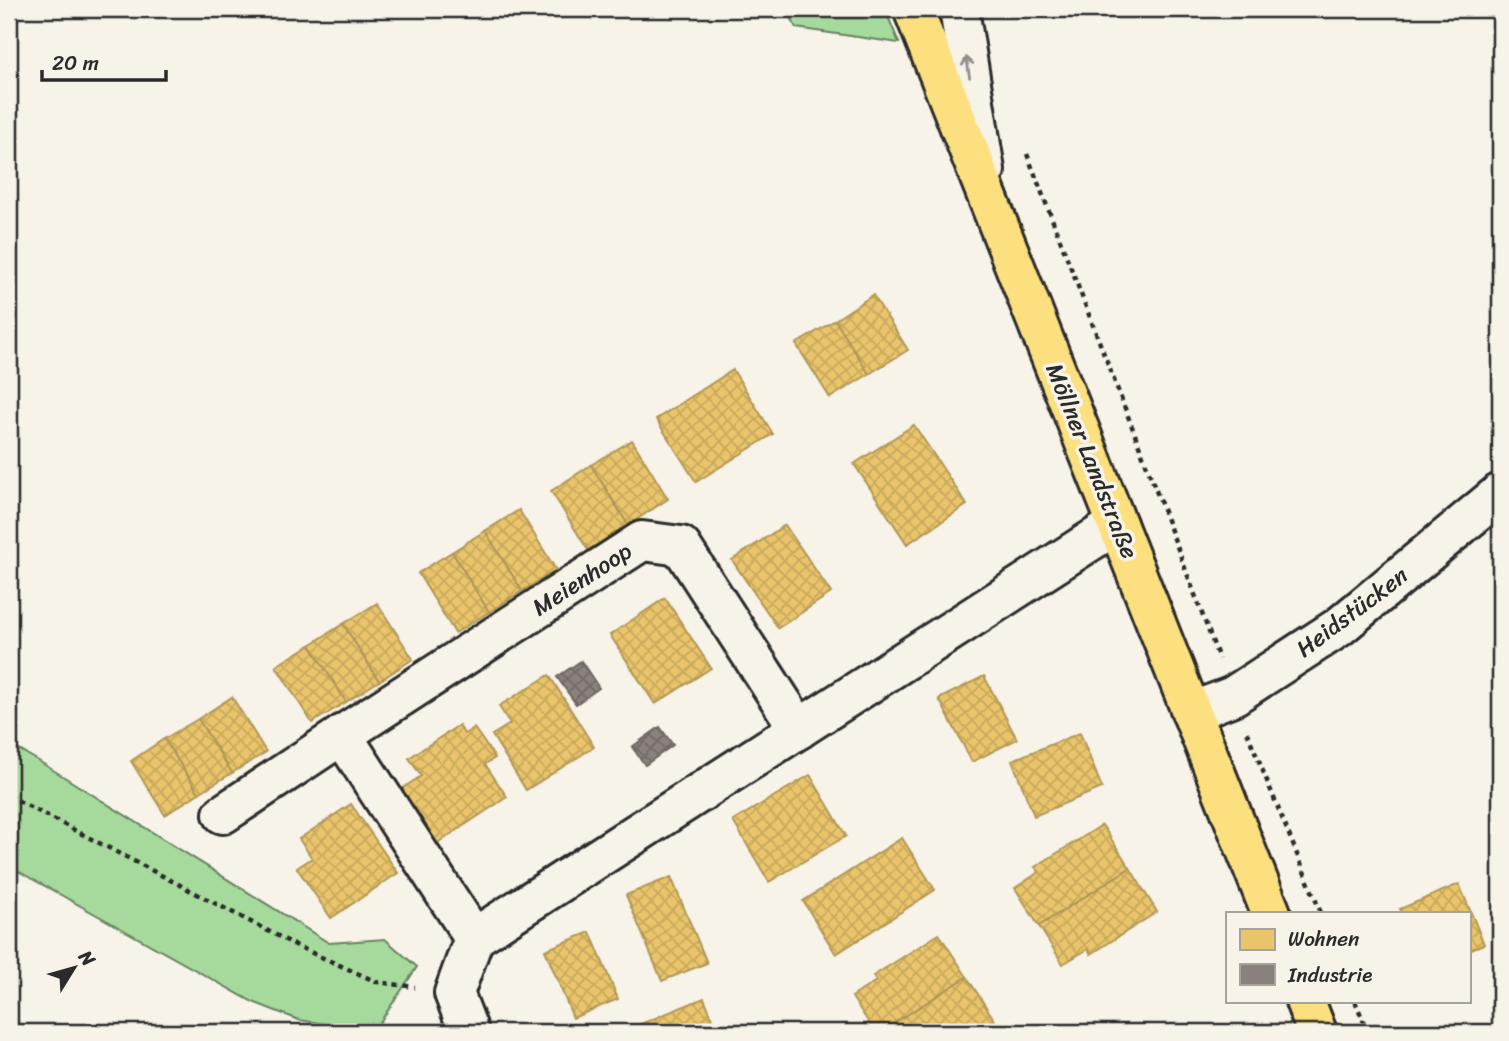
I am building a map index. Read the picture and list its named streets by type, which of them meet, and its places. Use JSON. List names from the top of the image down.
{
  "streets": {
    "main road": ["Möllner Landstraße"],
    "street": ["Meienhoop", "Heidstücken"]
  },
  "crossings": [
    ["Möllner Landstraße", "Heidstücken"]
  ],
  "legend": ["Wohnen", "Industrie"],
  "scale_bar": "20 m",
  "north": "top right"
}
